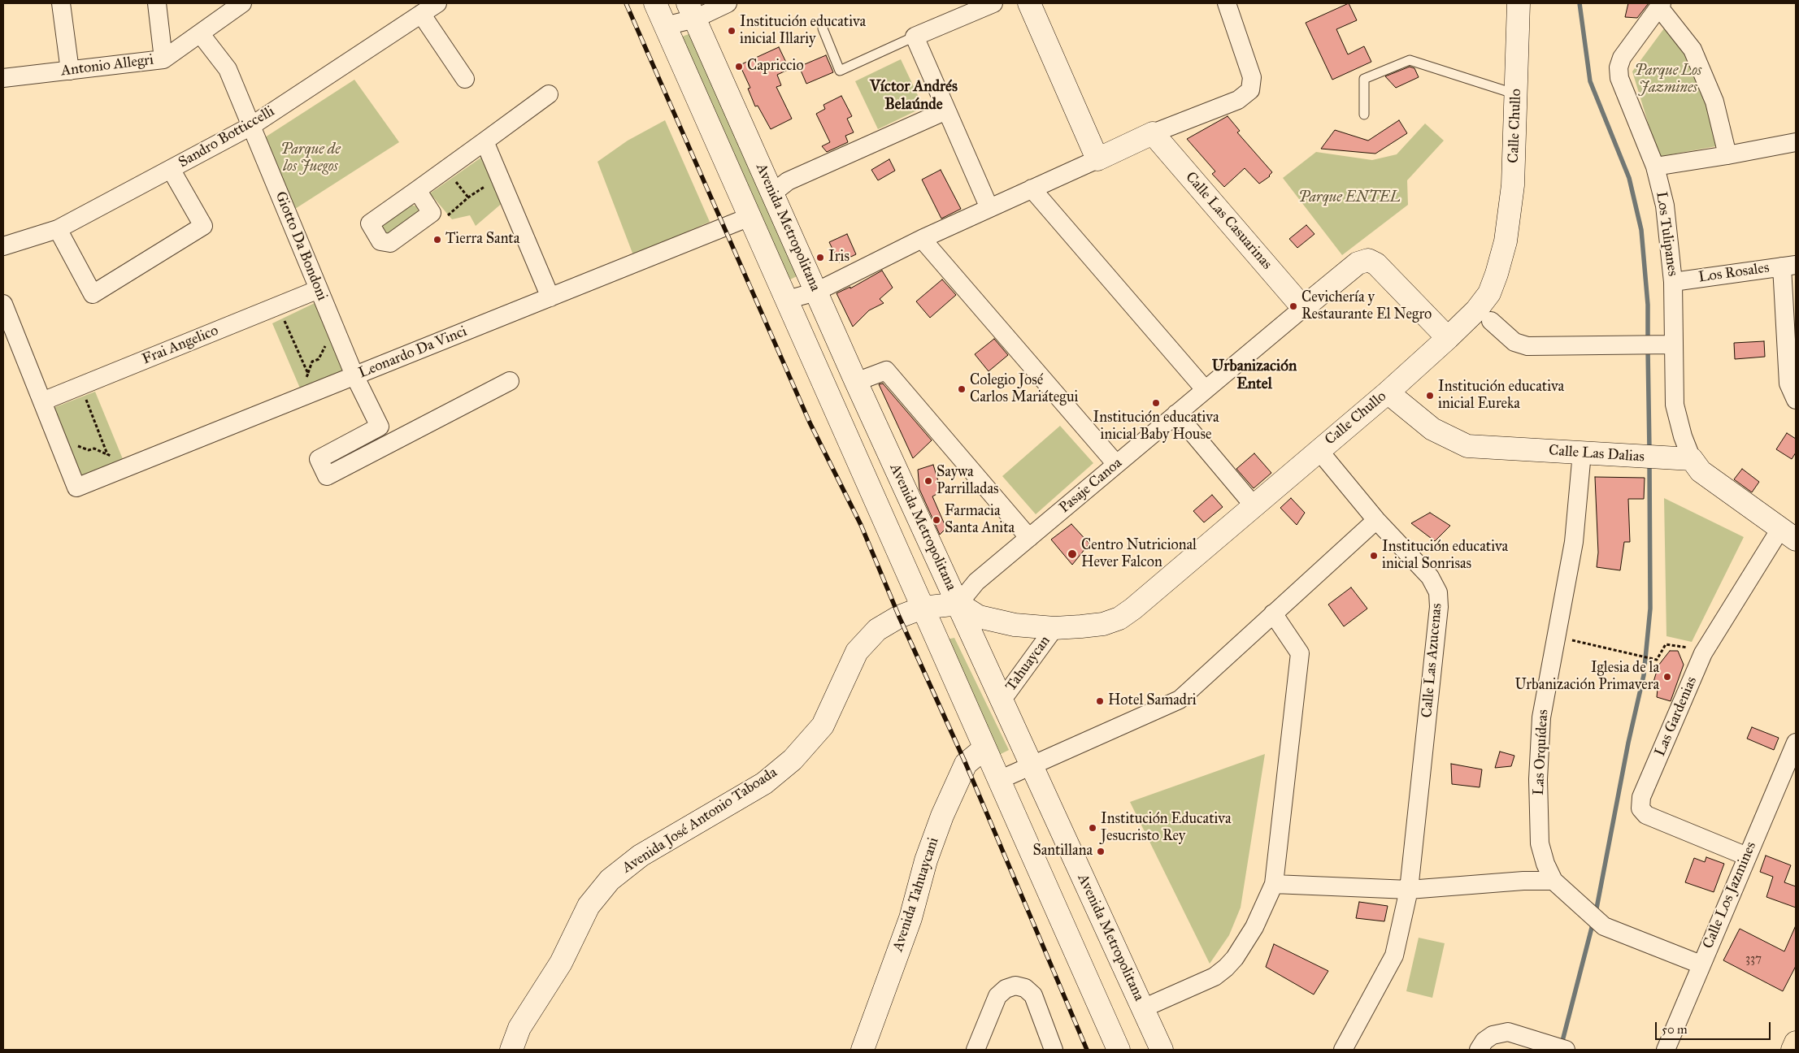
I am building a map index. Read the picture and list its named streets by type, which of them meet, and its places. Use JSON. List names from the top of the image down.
{
  "streets": {
    "main road": [
      "Calle Chullo",
      "Calle Las Casuarinas",
      "Avenida Metropolitana",
      "Calle Las Dalias",
      "Pasaje Canoa",
      "Avenida José Antonio Taboada",
      "Avenida Tahuaycani"
    ],
    "street": [
      "Antonio Allegri",
      "Sandro Botticcelli",
      "Los Tulipanes",
      "Giotto Da Bondoni",
      "Los Rosales",
      "Frai Angelico",
      "Leonardo Da Vinci",
      "Calle Las Azucenas",
      "Tahuaycan",
      "Las Gardenias",
      "Las Orquídeas",
      "Calle Los Jazmines"
    ]
  },
  "crossings": [
    ["Antonio Allegri", "Giotto Da Bondoni"],
    ["Calle Chullo", "Avenida Metropolitana"],
    ["Calle Chullo", "Calle Las Dalias"],
    ["Calle Chullo", "Pasaje Canoa"],
    ["Calle Chullo", "Calle Las Azucenas"],
    ["Calle Chullo", "Tahuaycan"],
    ["Calle Chullo", "Avenida José Antonio Taboada"],
    ["Sandro Botticcelli", "Giotto Da Bondoni"],
    ["Calle Las Casuarinas", "Pasaje Canoa"],
    ["Avenida Metropolitana", "Pasaje Canoa"],
    ["Avenida Metropolitana", "Tahuaycan"],
    ["Avenida Metropolitana", "Avenida José Antonio Taboada"],
    ["Los Tulipanes", "Los Rosales"],
    ["Los Tulipanes", "Calle Las Dalias"],
    ["Giotto Da Bondoni", "Frai Angelico"],
    ["Giotto Da Bondoni", "Leonardo Da Vinci"],
    ["Frai Angelico", "Leonardo Da Vinci"],
    ["Calle Las Dalias", "Las Orquídeas"],
    ["Pasaje Canoa", "Avenida José Antonio Taboada"],
    ["Las Gardenias", "Calle Los Jazmines"],
    ["Las Orquídeas", "Calle Los Jazmines"]
  ],
  "districts": ["Víctor Andrés Belaúnde", "Urbanización Entel"],
  "parks": ["Parque Los Jazmines", "Parque de los Juegos", "Parque ENTEL"],
  "places": [
    "Institución educativa inicial Illariy",
    "Capriccio",
    "Tierra Santa",
    "Iris",
    "Cevichería y Restaurante El Negro",
    "Colegio José Carlos Mariátegui",
    "Institución educativa inicial Eureka",
    "Institución educativa inicial Baby House",
    "Saywa Parrilladas",
    "Farmacia Santa Anita",
    "Centro Nutricional Hever Falcon",
    "Institución educativa inicial Sonrisas",
    "Iglesia de la Urbanización Primavera",
    "Hotel Samadri",
    "Institución Educativa Jesucristo Rey",
    "Santillana"
  ],
  "house_numbers": ["337"],
  "scale_bar": "50 m"
}
